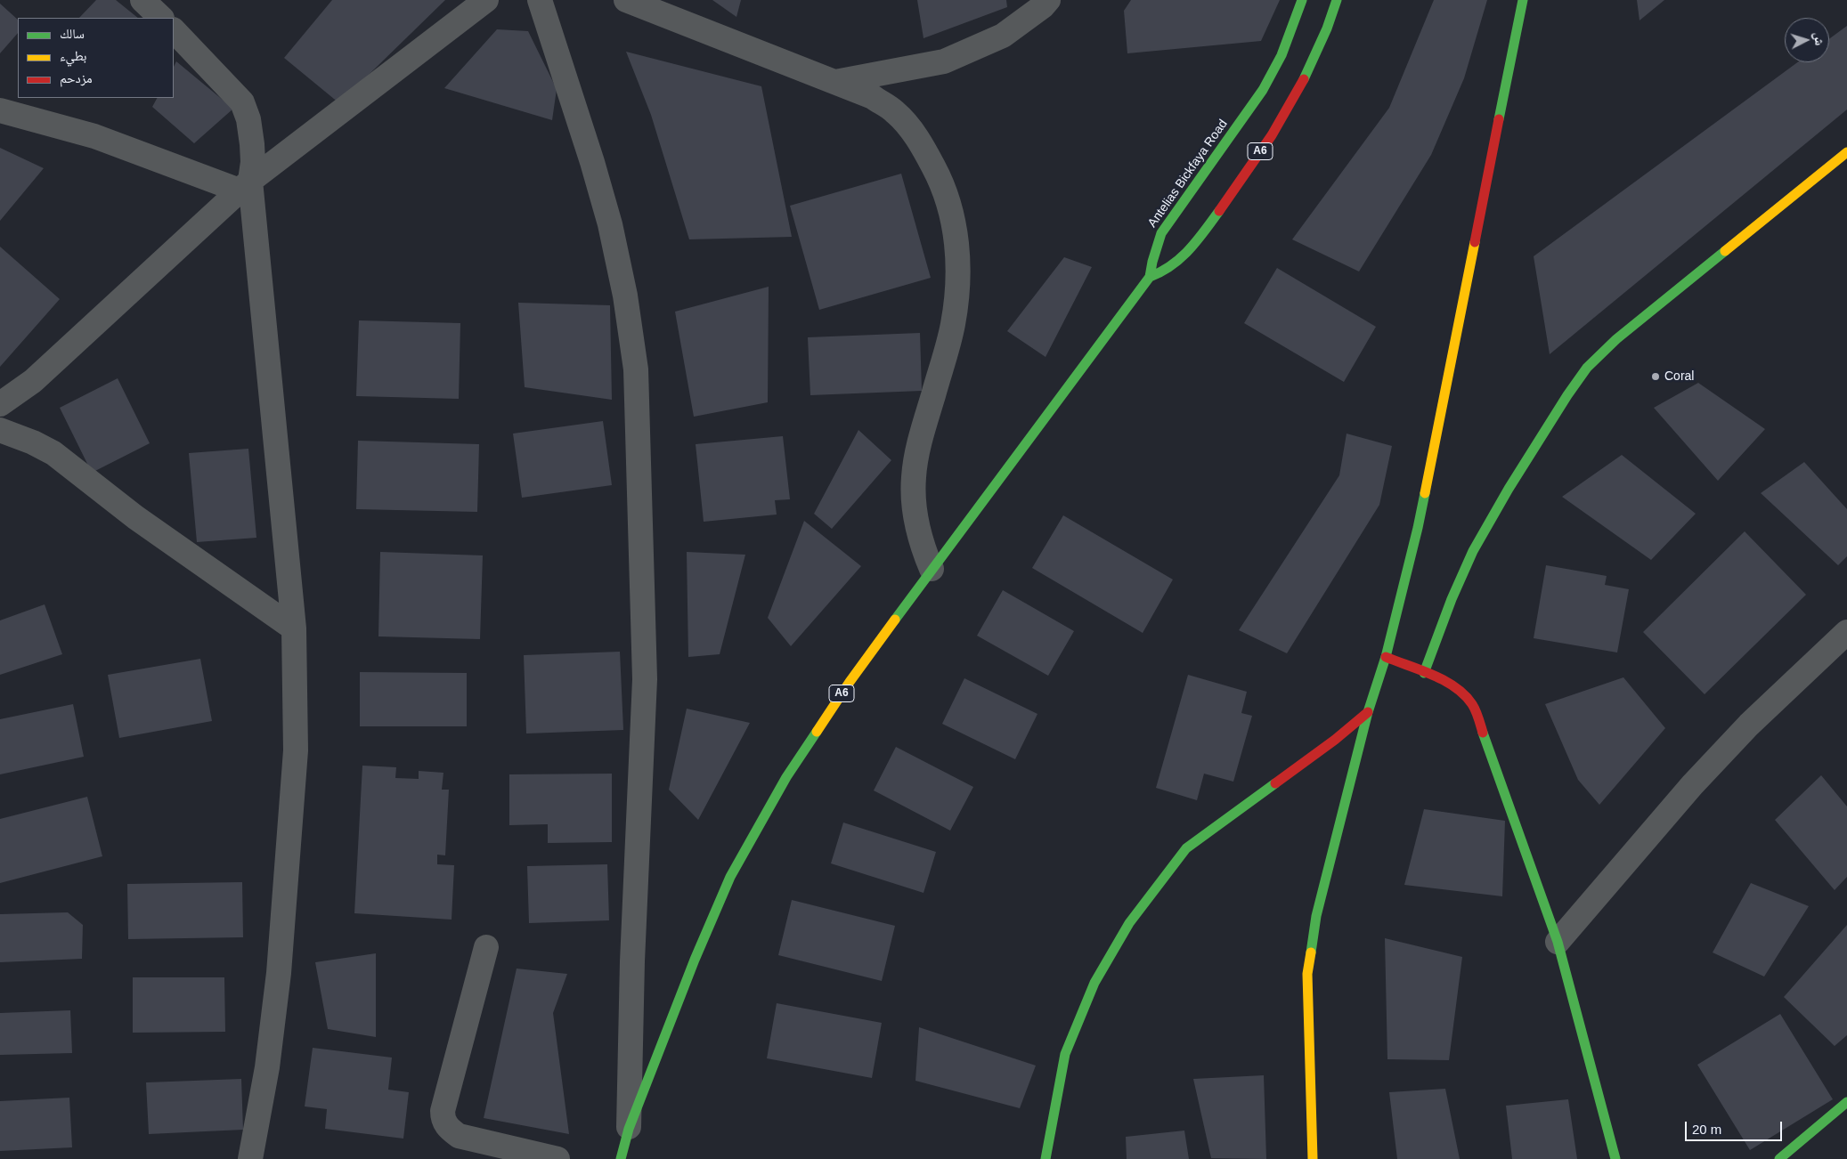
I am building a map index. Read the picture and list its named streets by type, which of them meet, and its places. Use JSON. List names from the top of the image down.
{
  "streets": {
    "main road": ["A6", "Antelias Bickfaya Road"]
  },
  "crossings": [
    ["A6", "Antelias Bickfaya Road"]
  ],
  "places": ["Coral"],
  "legend": ["سالك", "بطيء", "مزدحم"],
  "scale_bar": "20 m",
  "north": "right"
}
